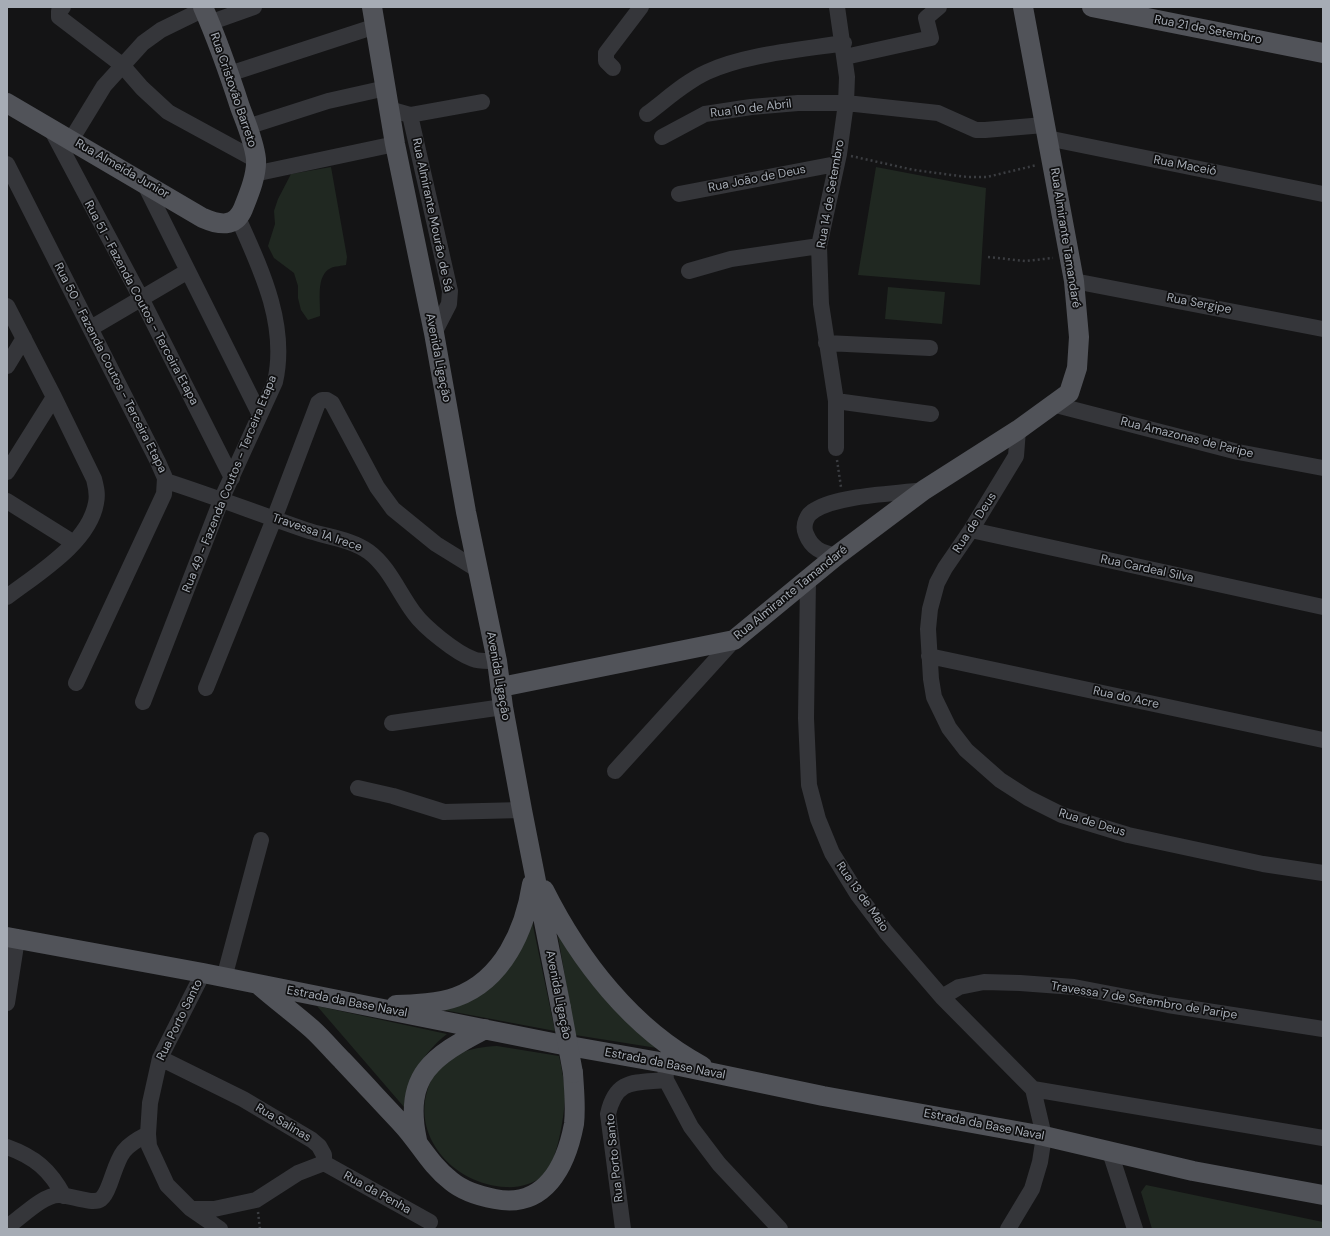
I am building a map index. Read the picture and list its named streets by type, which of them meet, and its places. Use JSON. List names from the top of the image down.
{
  "streets": {
    "main road": [
      "Rua 21 de Setembro",
      "Rua Cristovão Barreto",
      "Rua Almeida Junior",
      "Rua Almirante Tamandaré",
      "Avenida Ligação",
      "Estrada da Base Naval"
    ],
    "street": [
      "Rua 10 de Abril",
      "Rua Maceió",
      "Rua João de Deus",
      "Rua 14 de Setembro",
      "Rua Almirante Mourão de Sá",
      "Rua 51 - Fazenda Coutos - Terceira Etapa",
      "Rua Sergipe",
      "Rua 50 - Fazenda Coutos - Terceira Etapa",
      "Rua Amazonas de Paripe",
      "Rua 49 - Fazenda Coutos - Terceira Etapa",
      "Rua de Deus",
      "Travessa 1A Irece",
      "Rua Cardeal Silva",
      "Rua do Acre",
      "Rua 13 de Maio",
      "Travessa 7 de Setembro de Paripe",
      "Rua Porto Santo",
      "Rua Salinas",
      "Rua da Penha"
    ]
  },
  "crossings": [
    ["Rua Cristovão Barreto", "Rua Almeida Junior"],
    ["Rua Cristovão Barreto", "Rua 49 - Fazenda Coutos - Terceira Etapa"],
    ["Rua 10 de Abril", "Rua Maceió"],
    ["Rua 10 de Abril", "Rua 14 de Setembro"],
    ["Rua 10 de Abril", "Rua Almirante Tamandaré"],
    ["Rua Maceió", "Rua Almirante Tamandaré"],
    ["Rua Almeida Junior", "Rua 51 - Fazenda Coutos - Terceira Etapa"],
    ["Rua Almeida Junior", "Rua 49 - Fazenda Coutos - Terceira Etapa"],
    ["Rua João de Deus", "Rua 14 de Setembro"],
    ["Rua Almirante Mourão de Sá", "Avenida Ligação"],
    ["Rua Almirante Tamandaré", "Rua Sergipe"],
    ["Rua Almirante Tamandaré", "Avenida Ligação"],
    ["Rua Almirante Tamandaré", "Rua Amazonas de Paripe"],
    ["Rua Almirante Tamandaré", "Rua de Deus"],
    ["Rua Almirante Tamandaré", "Rua 13 de Maio"],
    ["Rua 51 - Fazenda Coutos - Terceira Etapa", "Rua 49 - Fazenda Coutos - Terceira Etapa"],
    ["Avenida Ligação", "Travessa 1A Irece"],
    ["Avenida Ligação", "Estrada da Base Naval"],
    ["Rua 50 - Fazenda Coutos - Terceira Etapa", "Travessa 1A Irece"],
    ["Rua 49 - Fazenda Coutos - Terceira Etapa", "Travessa 1A Irece"],
    ["Rua de Deus", "Rua Cardeal Silva"],
    ["Rua de Deus", "Rua do Acre"],
    ["Rua 13 de Maio", "Travessa 7 de Setembro de Paripe"],
    ["Estrada da Base Naval", "Rua Porto Santo"],
    ["Rua Porto Santo", "Rua Salinas"],
    ["Rua Salinas", "Rua da Penha"]
  ]
}
